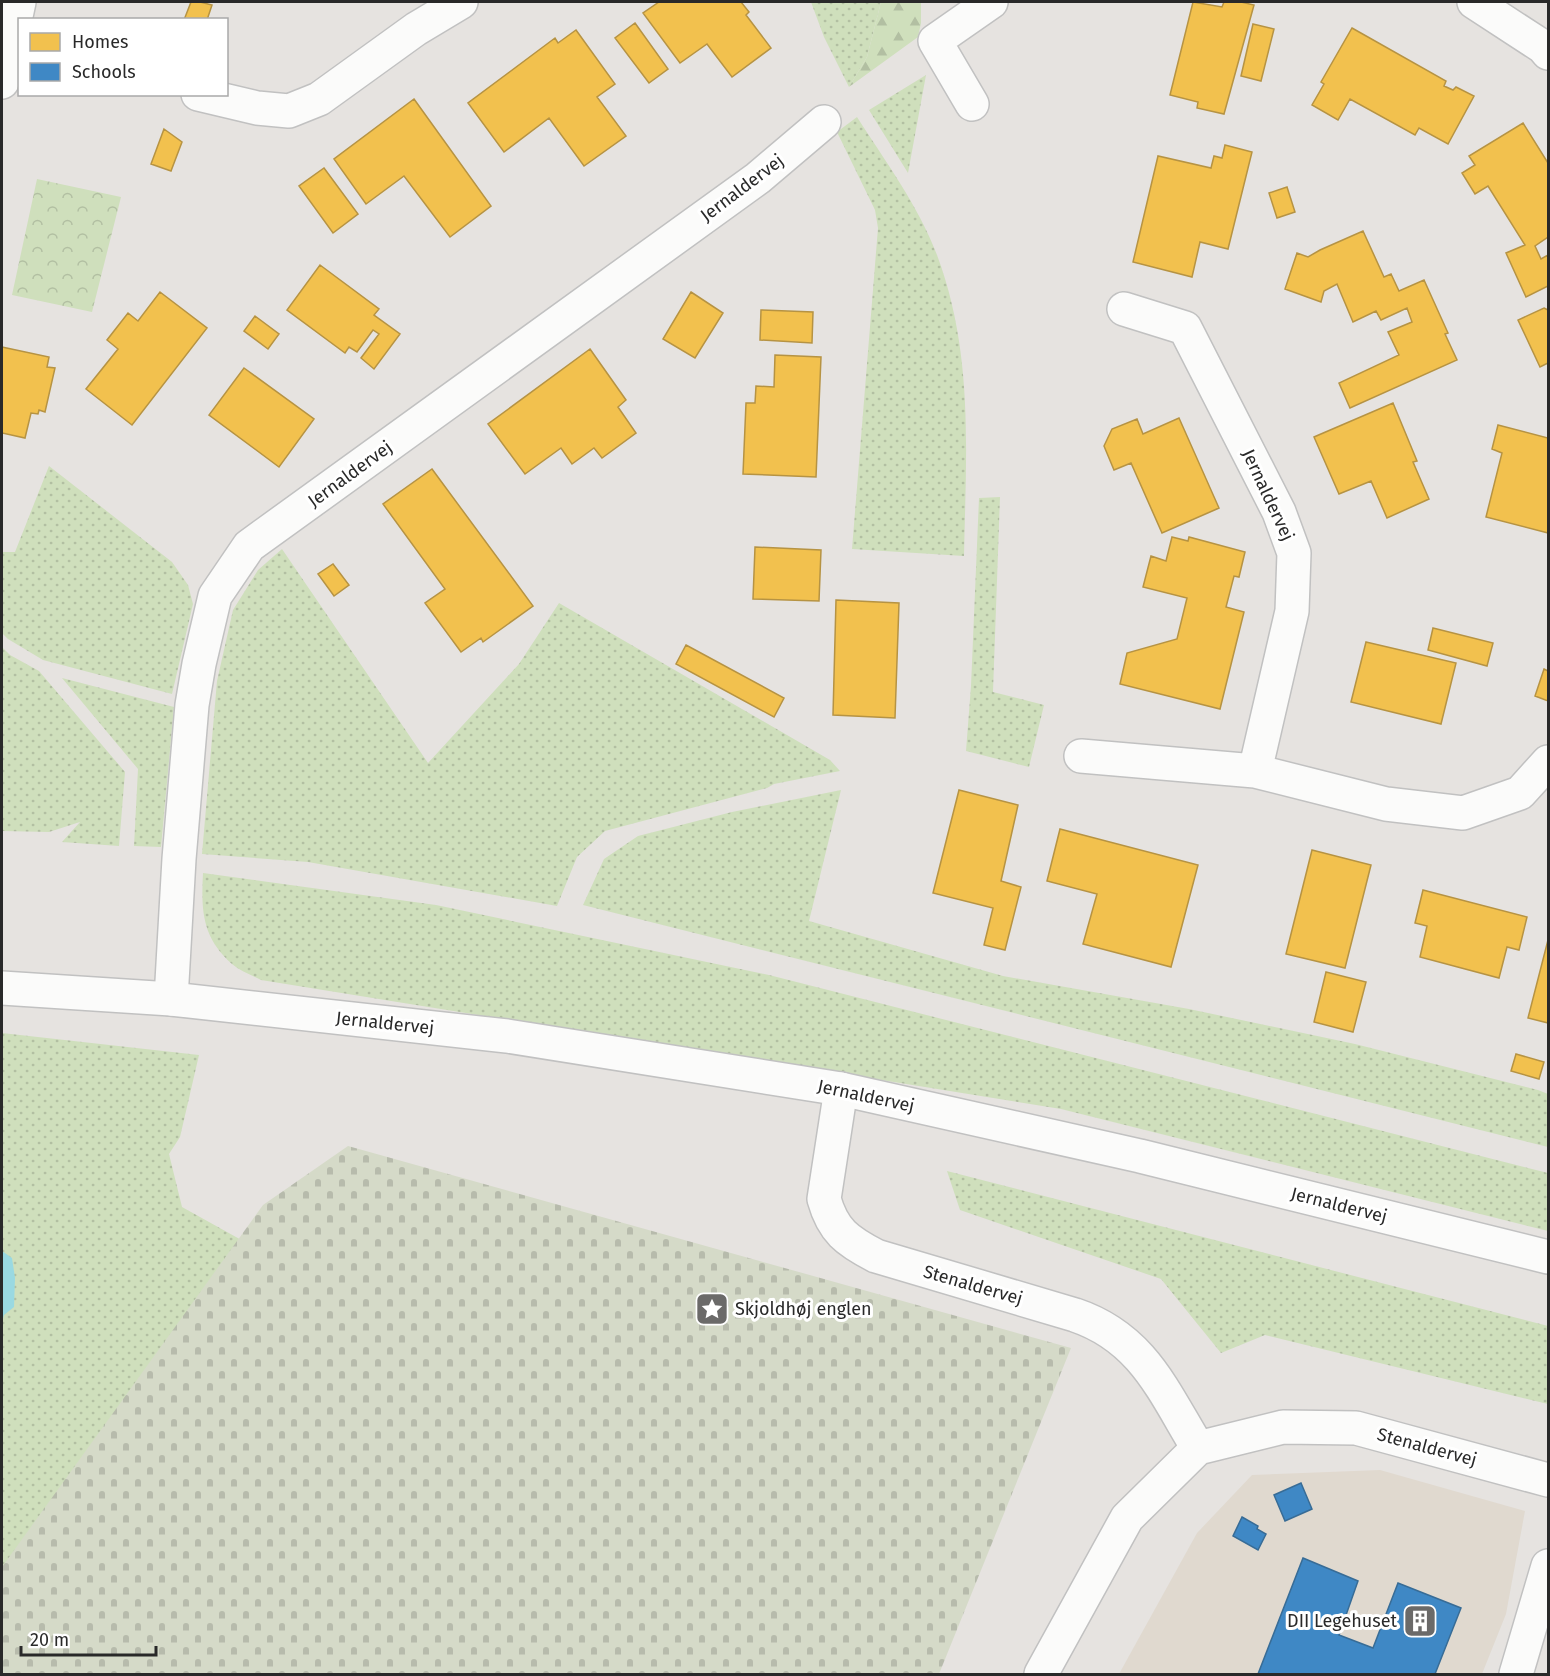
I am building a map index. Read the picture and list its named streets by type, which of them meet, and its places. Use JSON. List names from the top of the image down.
{
  "streets": {
    "street": ["Jernaldervej", "Stenaldervej"]
  },
  "crossings": [
    ["Jernaldervej", "Stenaldervej"]
  ],
  "places": {
    "place": ["Skjoldhøj englen"],
    "building": ["DII Legehuset"]
  },
  "legend": ["Homes", "Schools"],
  "scale_bar": "20 m"
}
